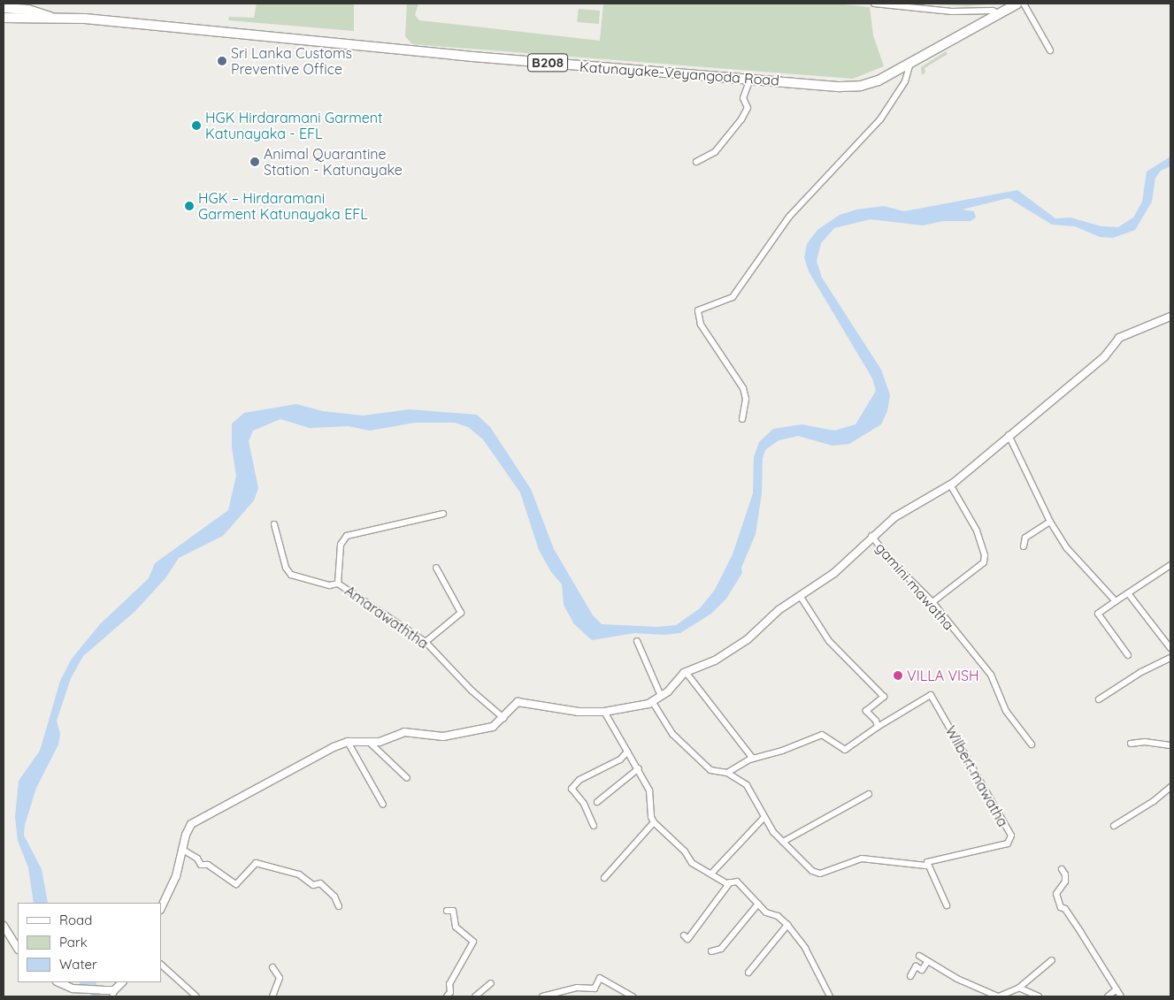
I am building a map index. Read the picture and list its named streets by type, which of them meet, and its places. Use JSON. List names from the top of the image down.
{
  "streets": {
    "main road": ["B208", "Katunayake-Veyangoda Road"],
    "street": ["gamini mawatha", "Amarawaththa", "Wilbert mawatha"]
  },
  "places": [
    "Sri Lanka Customs Preventive Office",
    "HGK Hirdaramani Garment Katunayaka - EFL",
    "Animal Quarantine Station - Katunayake",
    "HGK – Hirdaramani Garment Katunayaka EFL",
    "VILLA VISH"
  ],
  "legend": ["Road", "Park", "Water"]
}
